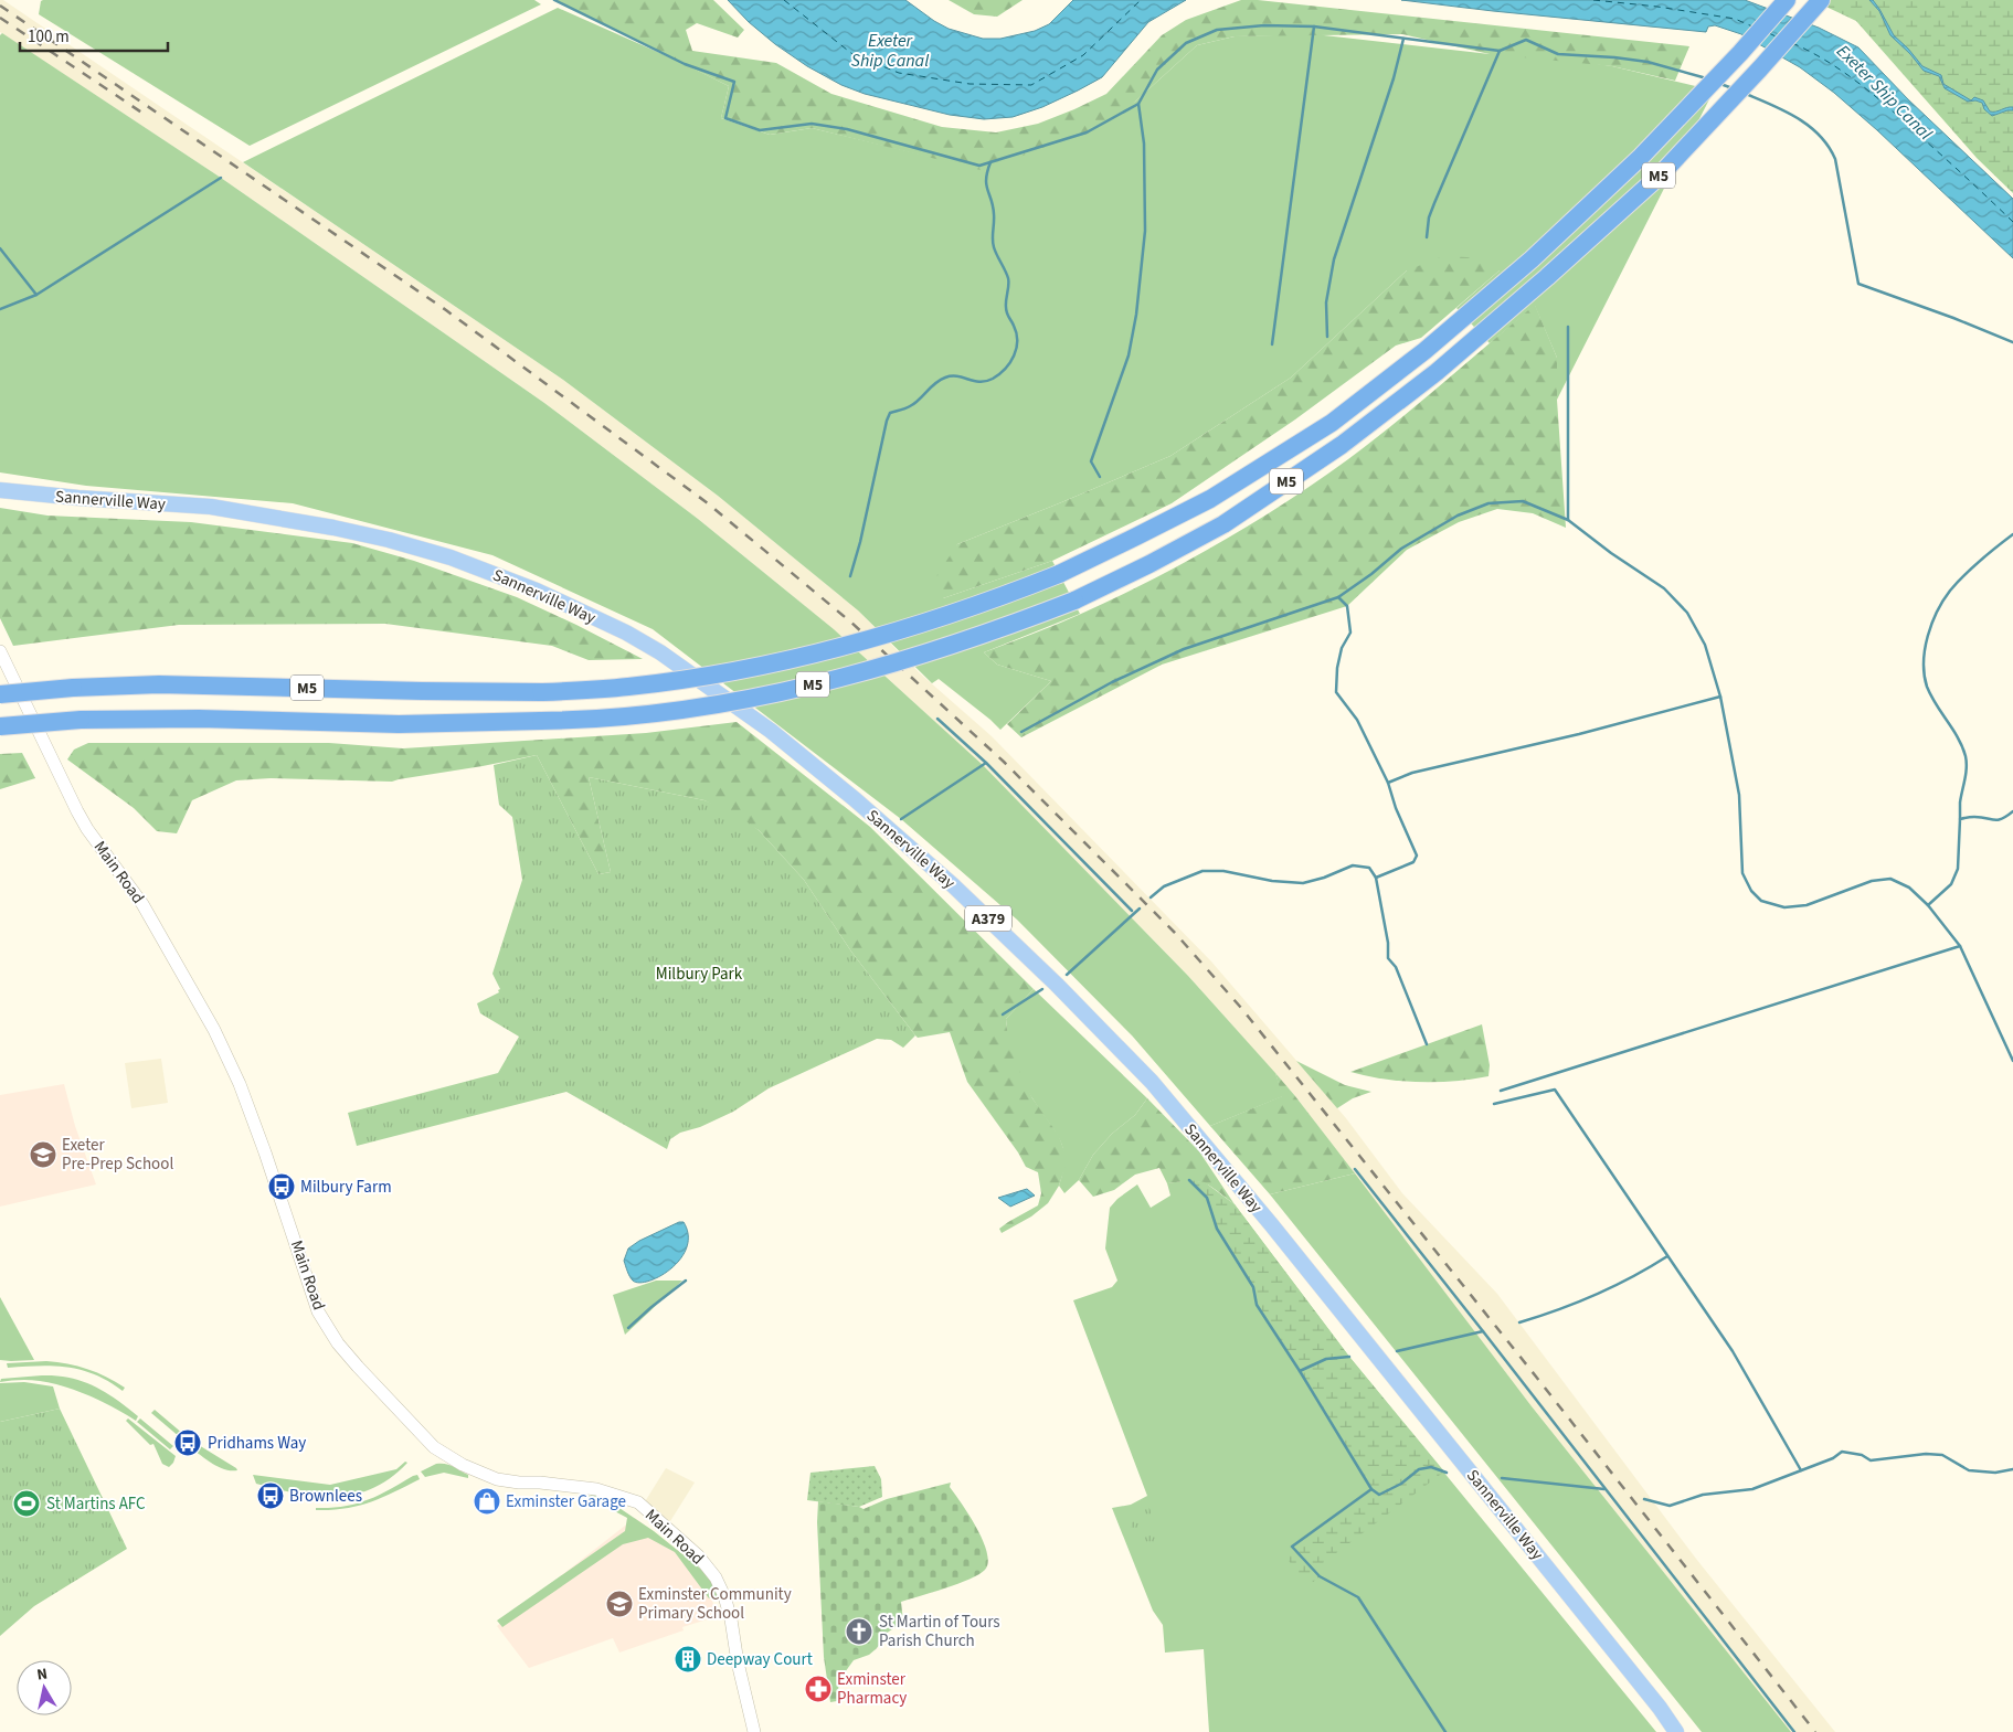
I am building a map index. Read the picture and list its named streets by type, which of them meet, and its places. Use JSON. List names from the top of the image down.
{
  "streets": {
    "highway": ["M5"],
    "main road": ["Sannerville Way", "A379"],
    "street": ["Main Road"]
  },
  "water": ["Exeter Ship Canal"],
  "parks": ["Milbury Park"],
  "places": {
    "school or university": ["Exeter Pre-Prep School", "Exminster Community Primary School"],
    "bus stop": ["Milbury Farm", "Pridhams Way", "Brownlees"],
    "shop": ["Exminster Garage"],
    "sports": ["St Martins AFC"],
    "church": ["St Martin of Tours Parish Church"],
    "building": ["Deepway Court"],
    "pharmacy": ["Exminster Pharmacy"]
  },
  "scale_bar": "100 m",
  "north": "top"
}
